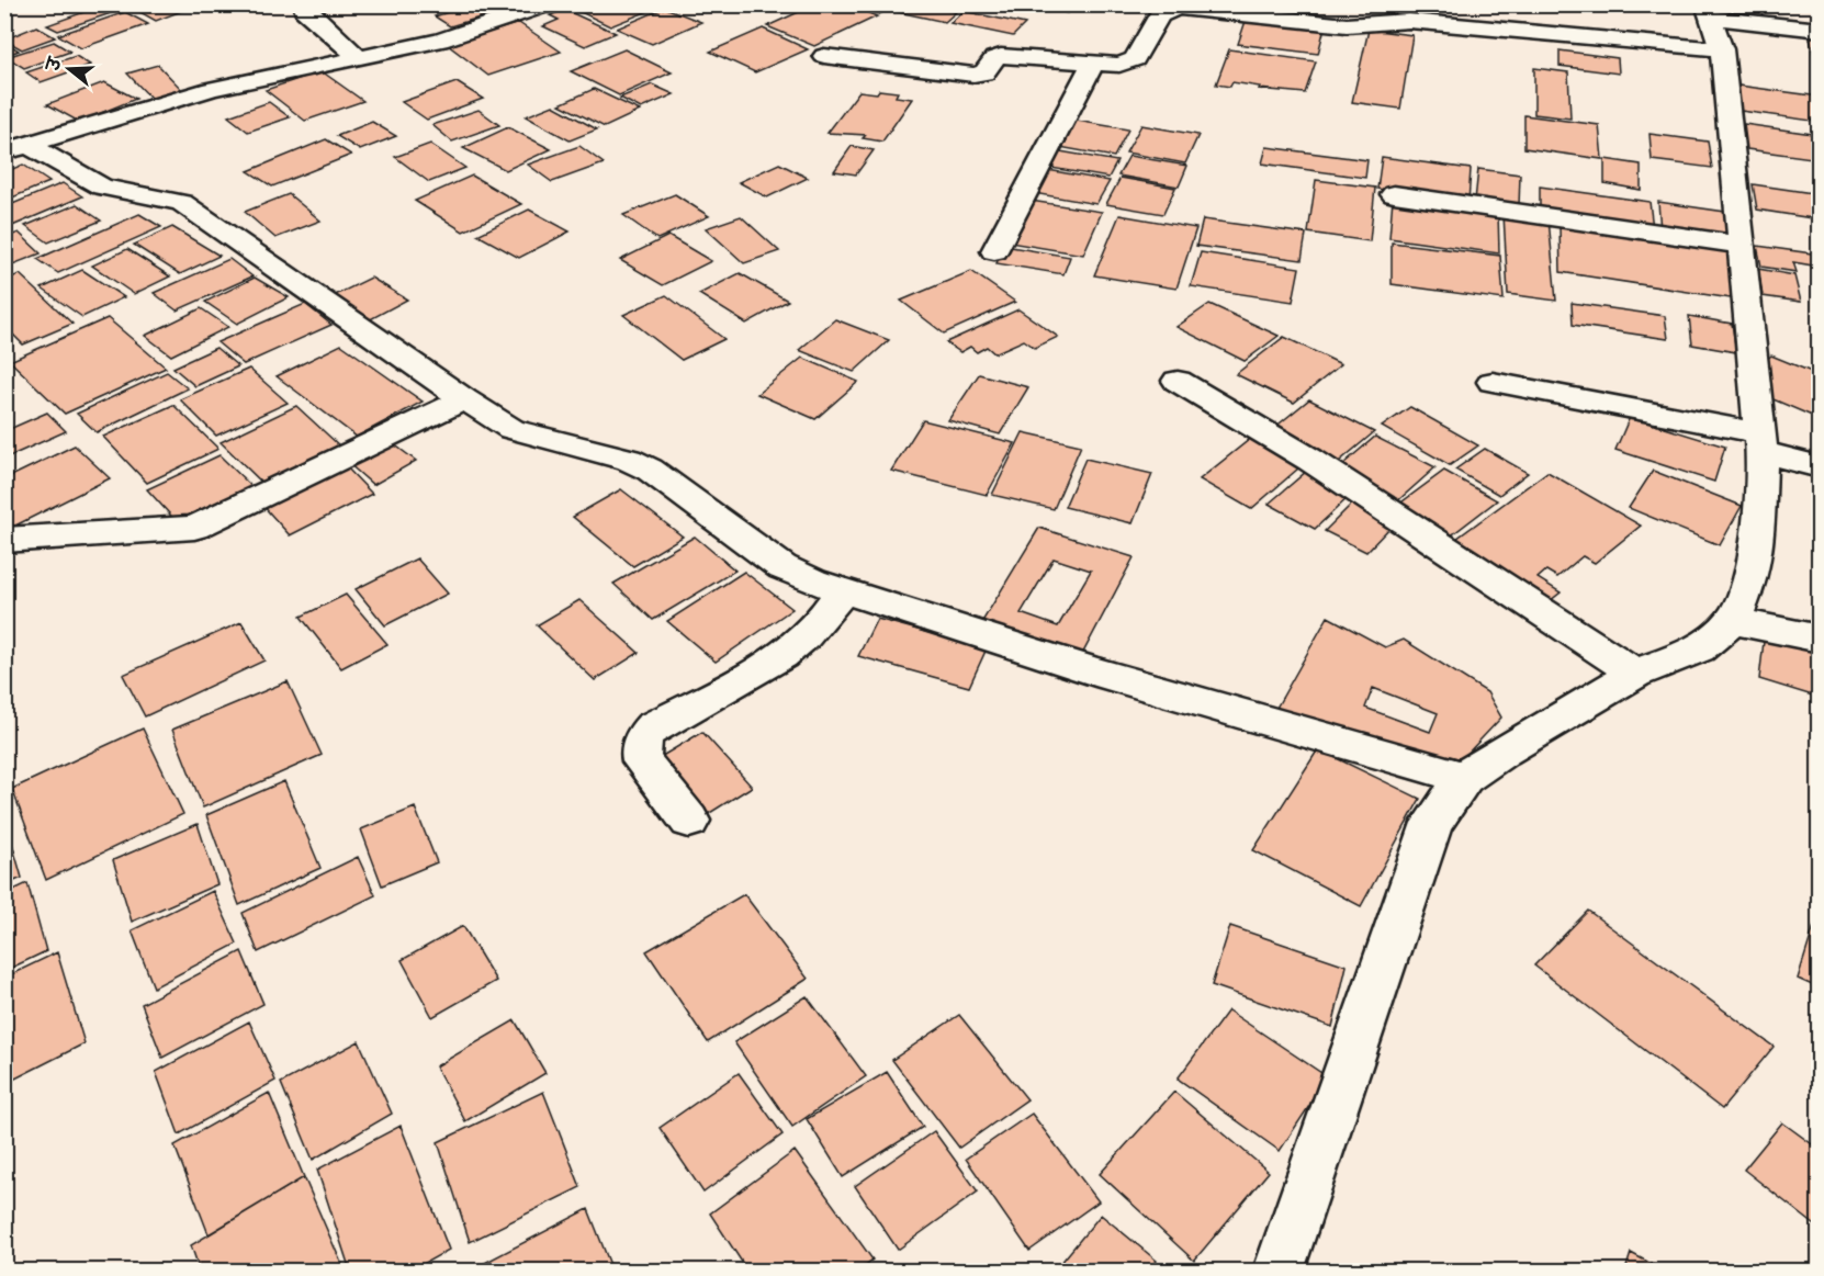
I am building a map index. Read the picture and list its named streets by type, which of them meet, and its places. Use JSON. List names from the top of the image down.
{
  "north": "left"
}
